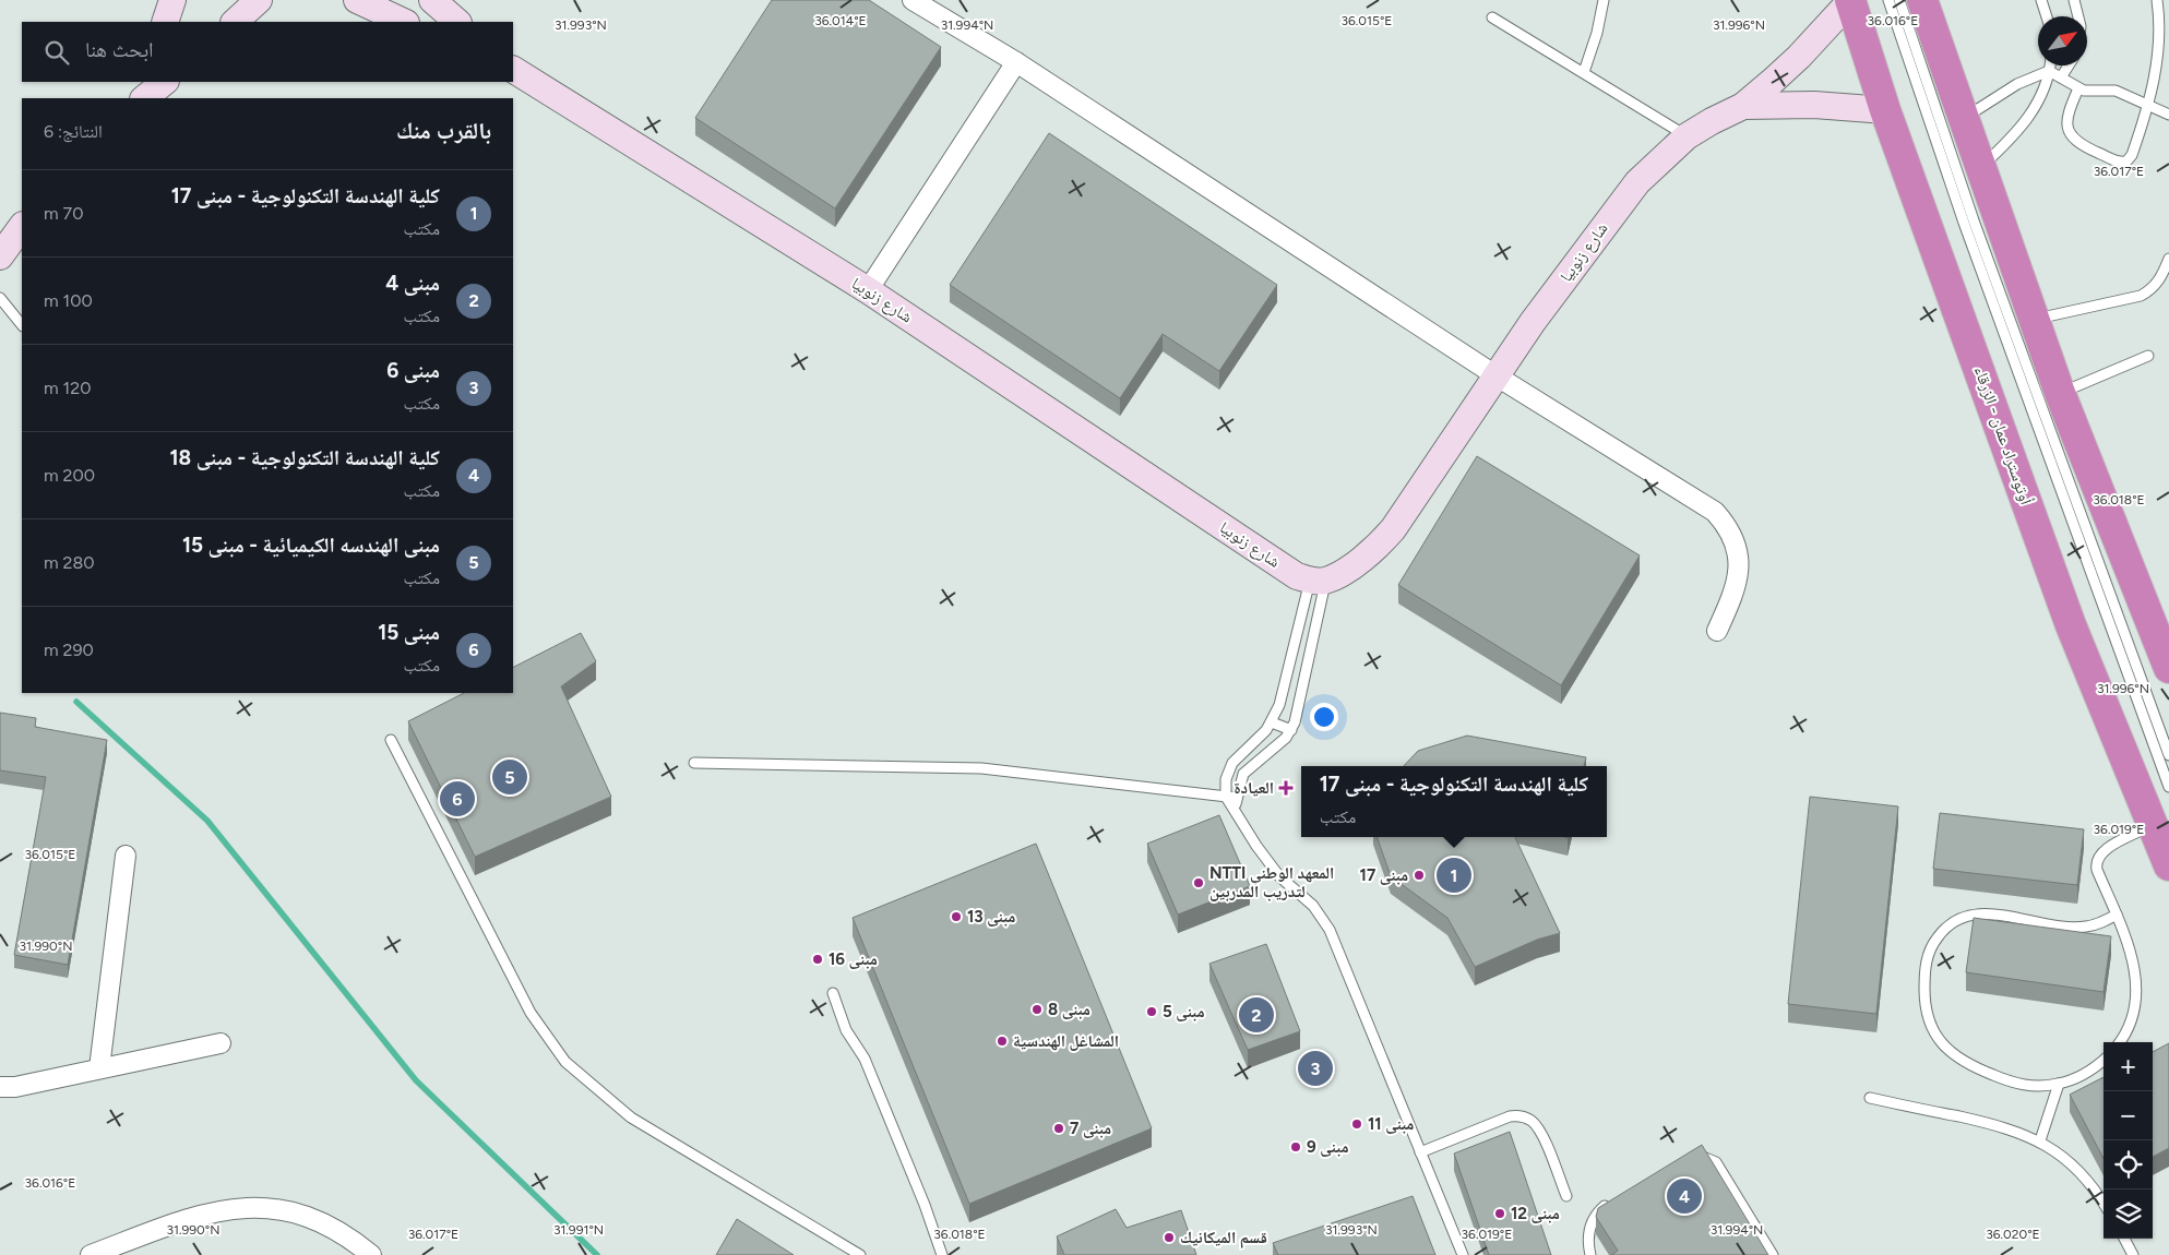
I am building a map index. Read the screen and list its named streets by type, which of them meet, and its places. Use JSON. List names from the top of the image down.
{
  "streets": {
    "highway": ["أوتوستراد عمان - الزرقاء"],
    "street": ["شارع زنوبيا"]
  },
  "crossings": [
    ["شارع زنوبيا", "أوتوستراد عمان - الزرقاء"]
  ],
  "places": {
    "health": ["العيادة"],
    "other": [
      "مبنى 17",
      "NTTI المعهد الوطني لتدريب المدربين",
      "مبنى 13",
      "مبنى 16",
      "مبنى 8",
      "مبنى 5",
      "المشاغل الهندسية",
      "مبنى 11",
      "مبنى 7",
      "مبنى 9",
      "مبنى 12",
      "قسم الميكانيك"
    ]
  },
  "north": "top right",
  "page": {
    "search": "ابحث هنا",
    "heading": ["بالقرب منك", "النتائج: 6"],
    "list": [
      {
        "mark": "1",
        "name": "كلية الهندسة التكنولوجية - مبنى 17",
        "note": "مكتب",
        "value": "70 m"
      },
      {
        "mark": "2",
        "name": "مبنى 4",
        "note": "مكتب",
        "value": "100 m"
      },
      {
        "mark": "3",
        "name": "مبنى 6",
        "note": "مكتب",
        "value": "120 m"
      },
      {
        "mark": "4",
        "name": "كلية الهندسة التكنولوجية - مبنى 18",
        "note": "مكتب",
        "value": "200 m"
      },
      {
        "mark": "5",
        "name": "مبنى الهندسه الكيميائية - مبنى 15",
        "note": "مكتب",
        "value": "280 m"
      },
      {
        "mark": "6",
        "name": "مبنى 15",
        "note": "مكتب",
        "value": "290 m"
      }
    ],
    "pins": [
      "5",
      "6",
      "1",
      "2",
      "3",
      "4"
    ],
    "popup": ["كلية الهندسة التكنولوجية - مبنى 17", "مكتب"],
    "map_buttons": ["+", "−"]
  },
  "coordinates": [
    "36.015°E",
    "36.014°E",
    "36.016°E",
    "31.993°N",
    "31.994°N",
    "31.996°N",
    "36.017°E",
    "36.018°E",
    "36.019°E",
    "31.990°N",
    "31.991°N",
    "36.020°E"
  ]
}
